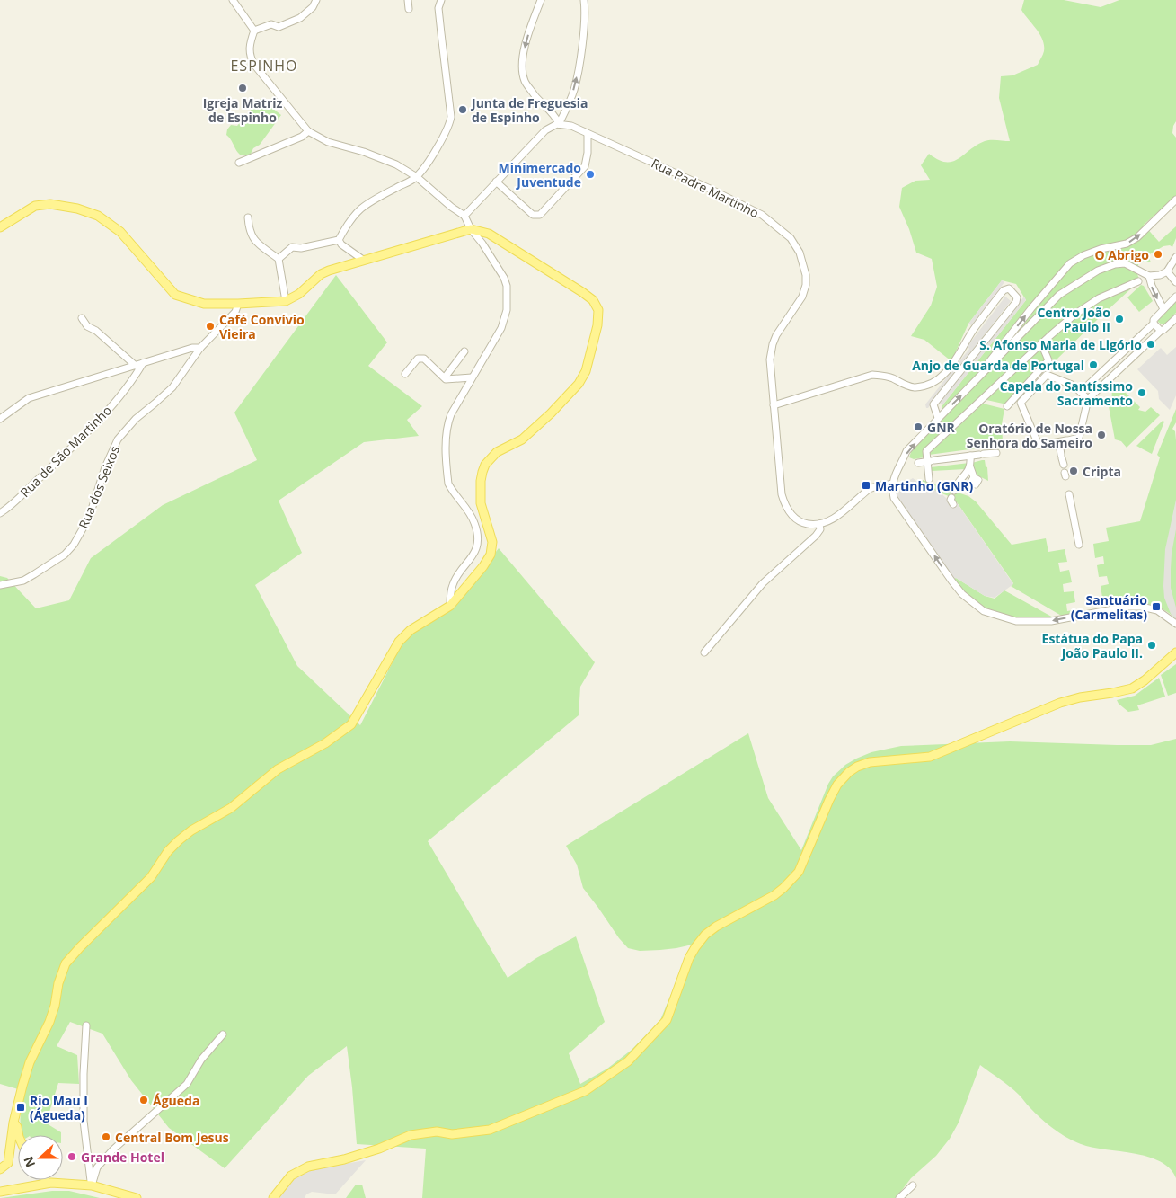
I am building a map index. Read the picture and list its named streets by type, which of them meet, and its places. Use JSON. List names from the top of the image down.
{
  "streets": {
    "street": ["Rua Padre Martinho", "Rua de São Martinho", "Rua dos Seixos"]
  },
  "districts": ["ESPINHO"],
  "places": {
    "other": [
      "Igreja Matriz de Espinho",
      "Junta de Freguesia de Espinho",
      "Minimercado Juventude",
      "O Abrigo",
      "Centro João Paulo II",
      "Café Convívio Vieira",
      "S. Afonso Maria de Ligório",
      "Anjo de Guarda de Portugal",
      "Capela do Santíssimo Sacramento",
      "GNR",
      "Oratório de Nossa Senhora do Sameiro",
      "Cripta",
      "Estátua do Papa João Paulo II.",
      "Águeda",
      "Central Bom Jesus",
      "Grande Hotel"
    ],
    "transit": ["Martinho (GNR)", "Santuário (Carmelitas)", "Rio Mau I (Águeda)"]
  },
  "north": "left"
}
